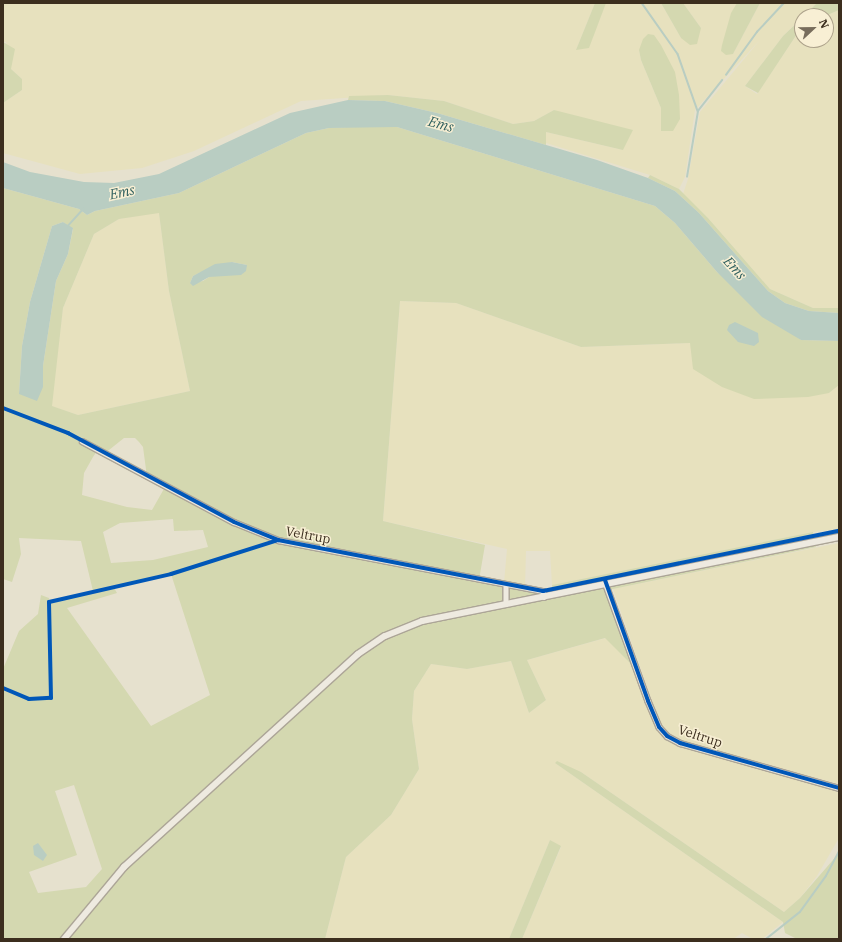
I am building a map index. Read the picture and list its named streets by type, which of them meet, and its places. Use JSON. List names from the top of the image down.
{
  "streets": {
    "street": ["Veltrup"]
  },
  "water": ["Ems"],
  "north": "right"
}
